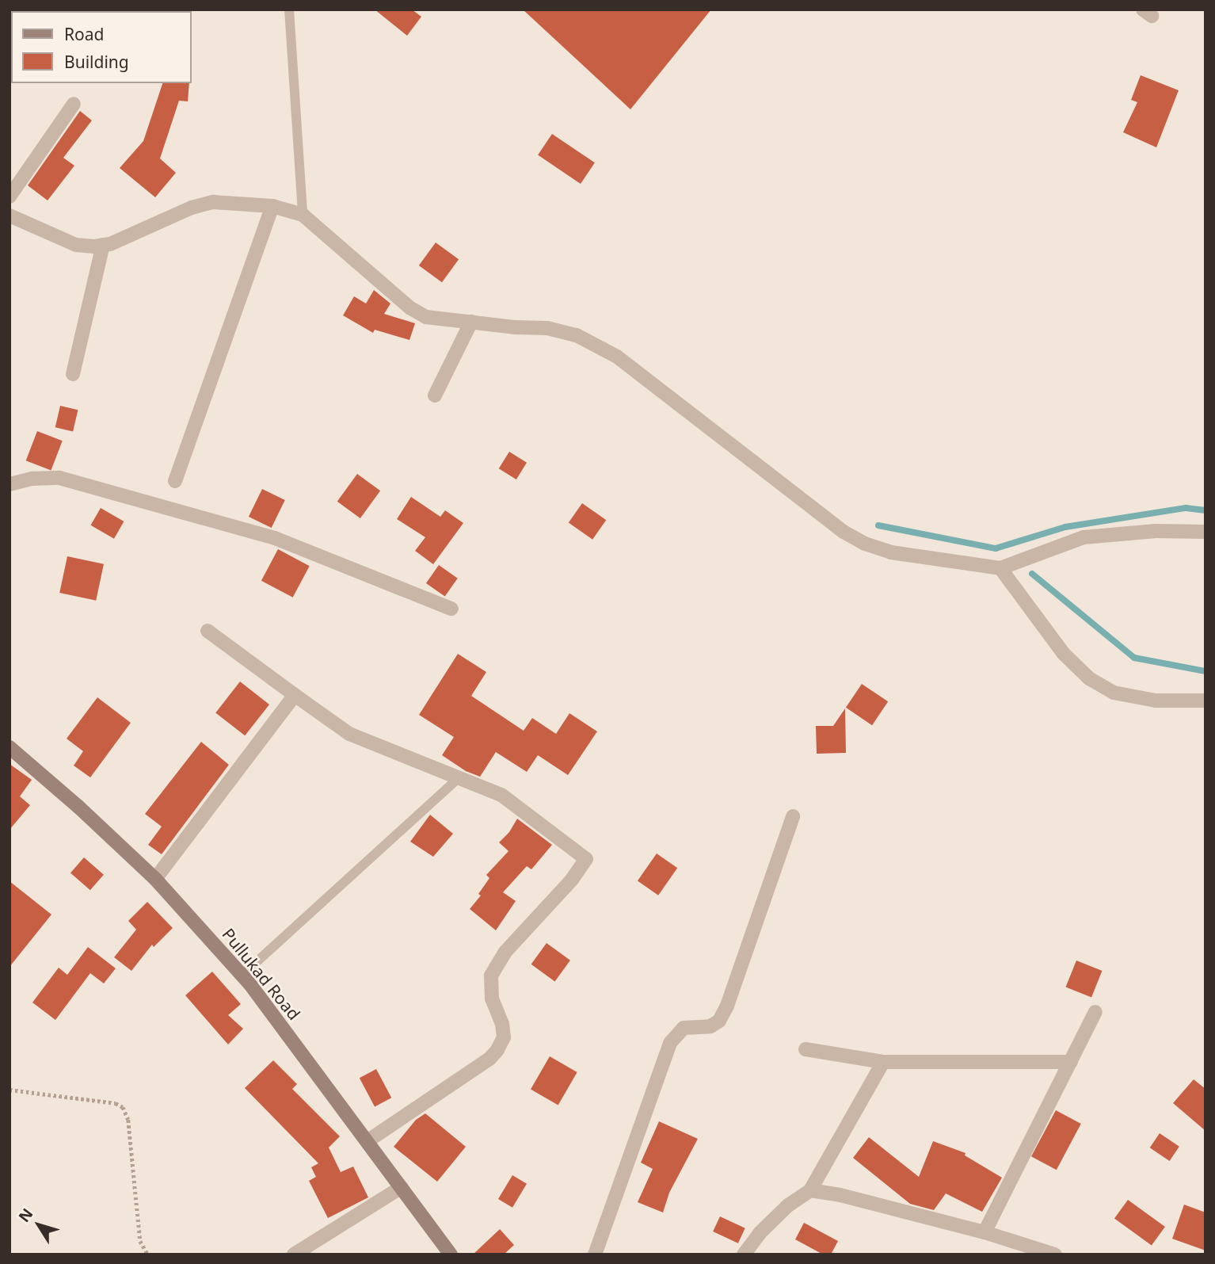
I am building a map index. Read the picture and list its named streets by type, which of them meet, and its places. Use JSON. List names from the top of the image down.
{
  "streets": {
    "street": ["Pullukad Road"]
  },
  "legend": ["Road", "Building"],
  "north": "top left"
}
